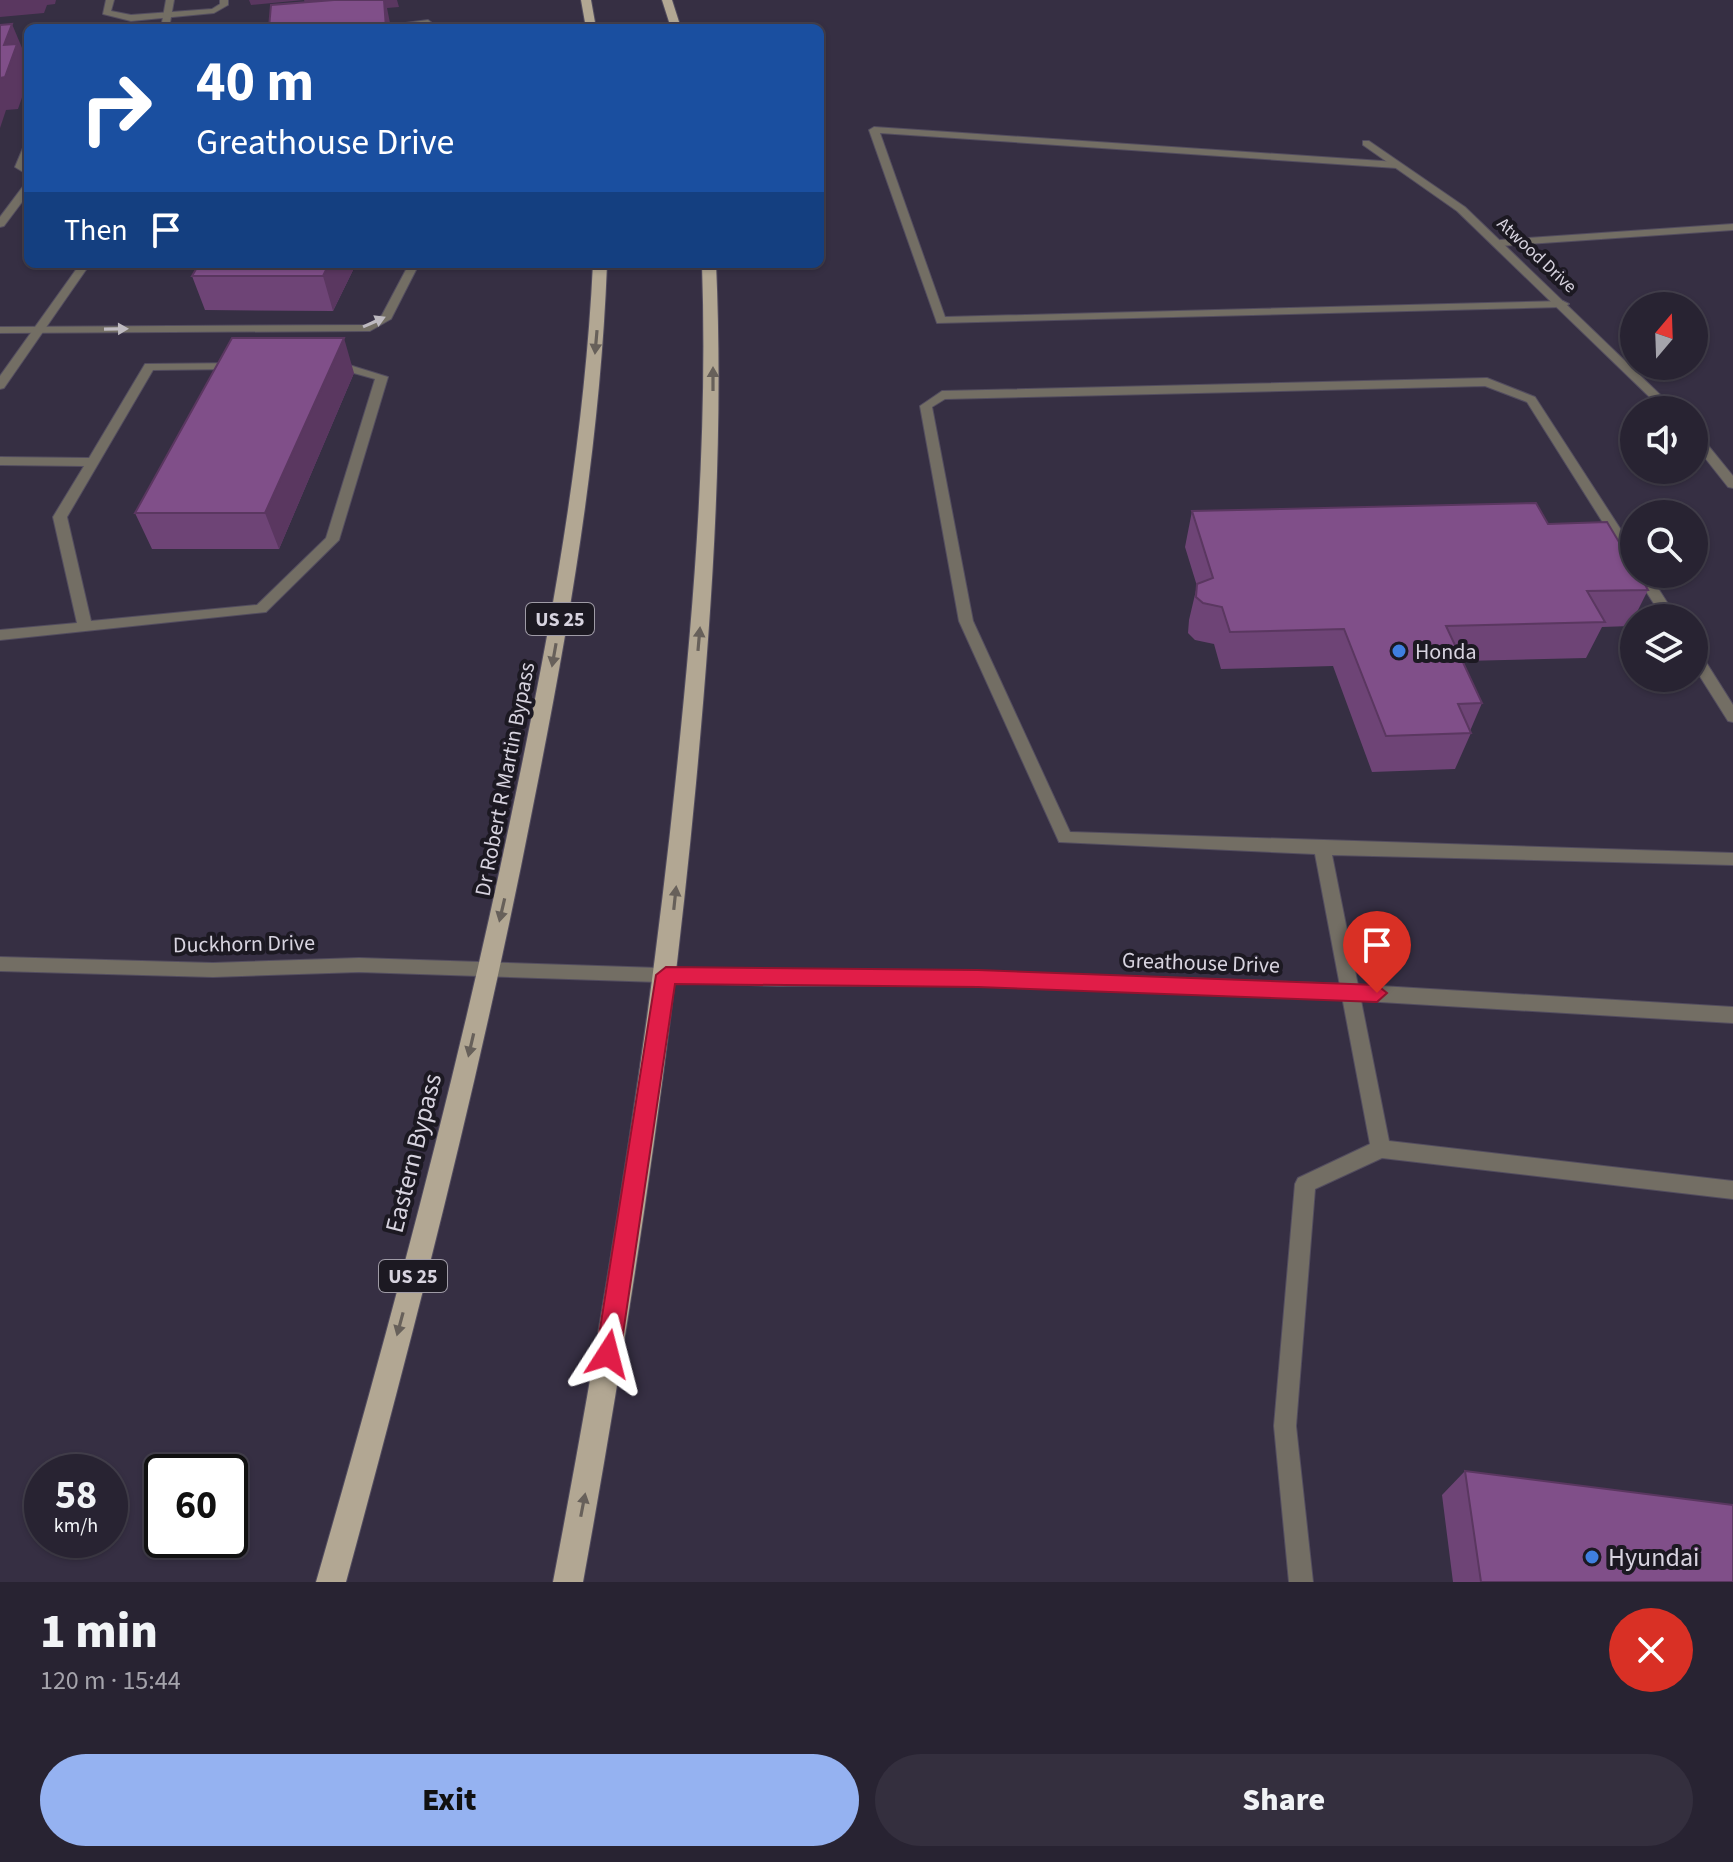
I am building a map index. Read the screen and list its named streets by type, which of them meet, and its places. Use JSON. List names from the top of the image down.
{
  "streets": {
    "main road": ["US 25", "Dr Robert R Martin Bypass", "Eastern Bypass"],
    "street": ["Atwood Drive", "Duckhorn Drive", "Greathouse Drive"]
  },
  "crossings": [
    ["Dr Robert R Martin Bypass", "Duckhorn Drive"],
    ["Dr Robert R Martin Bypass", "Eastern Bypass"],
    ["Duckhorn Drive", "Greathouse Drive"],
    ["Duckhorn Drive", "Eastern Bypass"]
  ],
  "one_way": ["Eastern Bypass"],
  "places": ["Honda", "Hyundai"],
  "north": "top",
  "page": {
    "turn": ["40 m", "Greathouse Drive"],
    "then": "Then",
    "speed": "58 km/h",
    "limit": "60",
    "heading": ["1 min", "120 m · 15:44"],
    "buttons": ["Exit", "Share"]
  }
}
